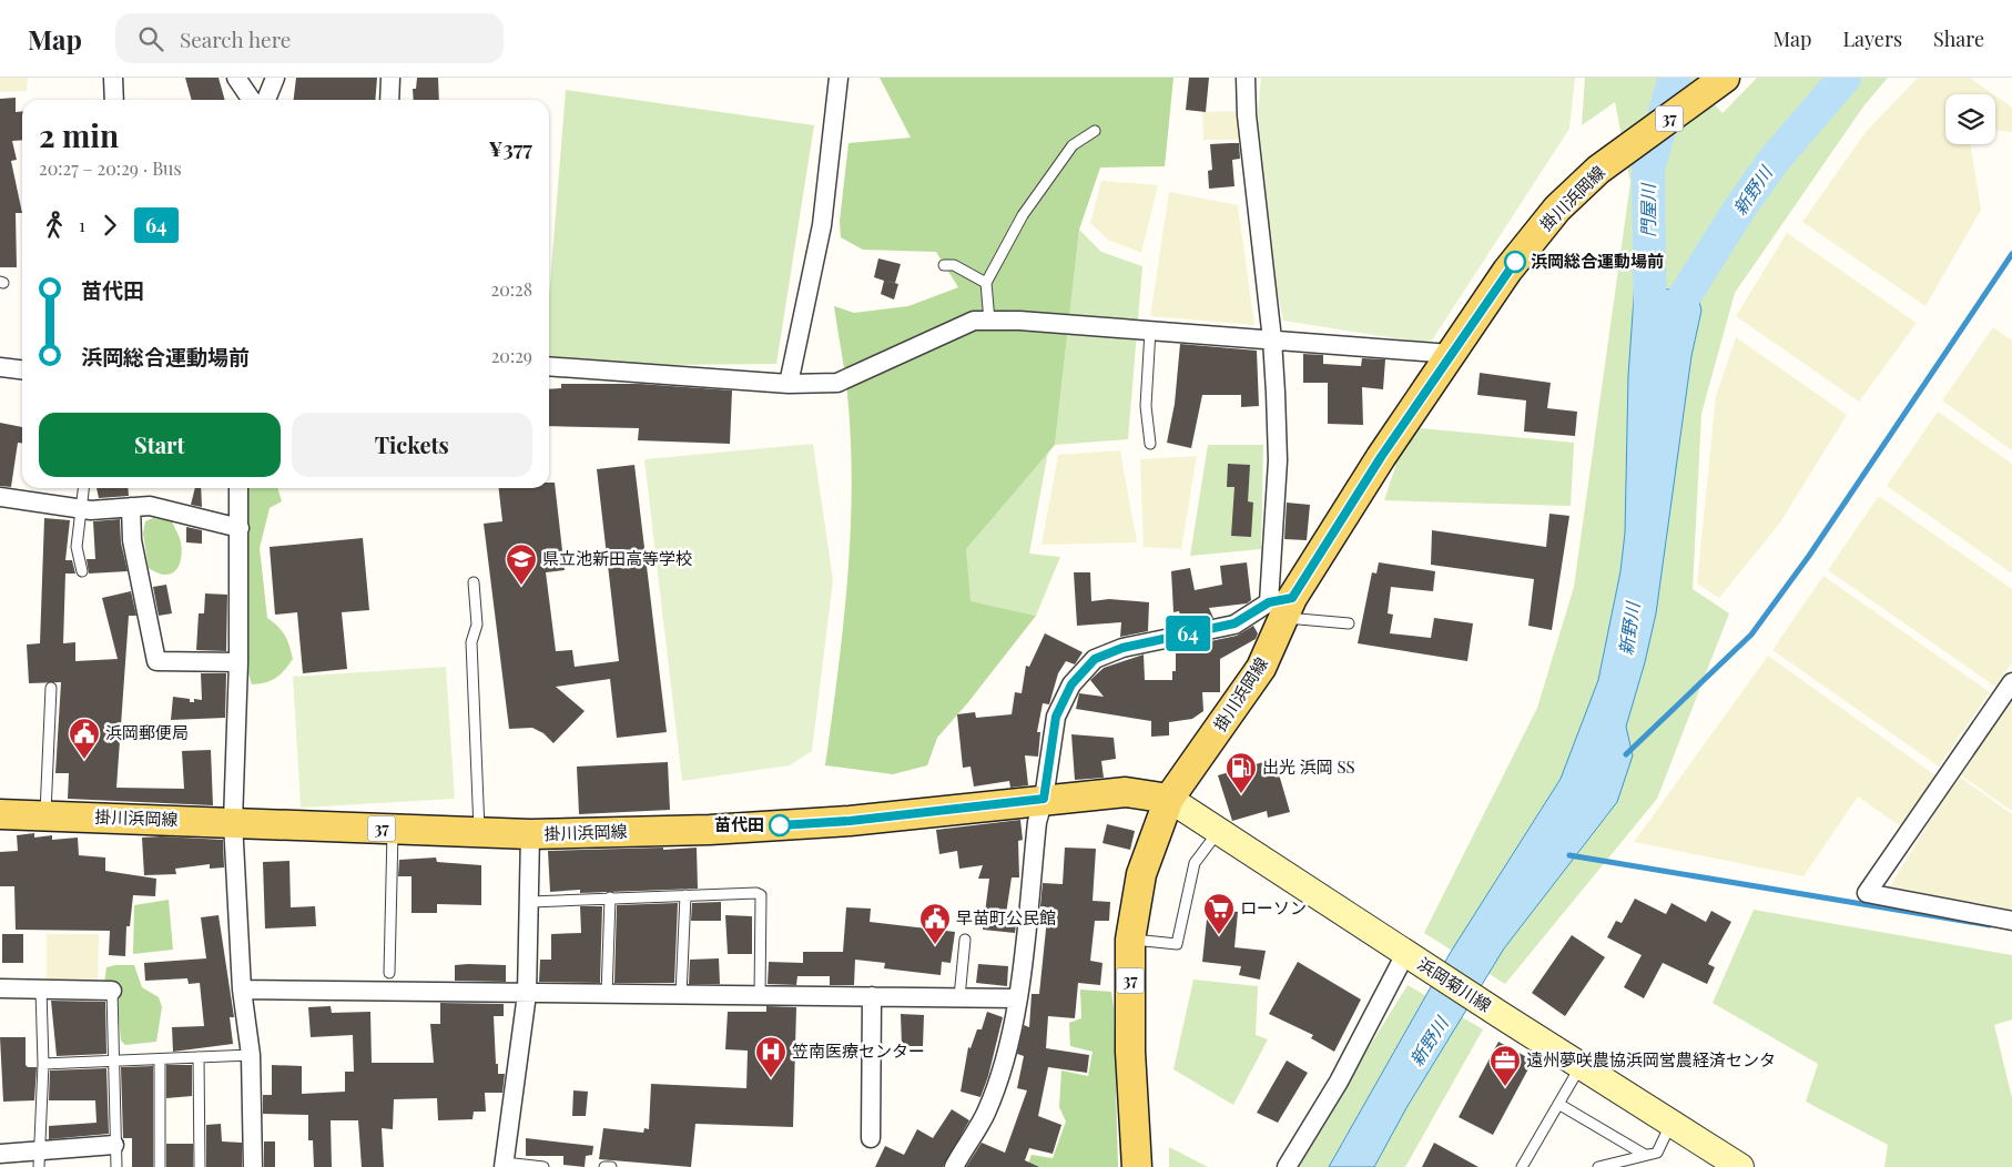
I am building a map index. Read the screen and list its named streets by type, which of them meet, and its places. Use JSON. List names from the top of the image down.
{
  "streets": {
    "main road": ["37", "掛川浜岡線", "浜岡菊川線"]
  },
  "crossings": [
    ["掛川浜岡線", "浜岡菊川線"]
  ],
  "water": ["新野川", "門屋川"],
  "places": {
    "other": ["浜岡総合運動場前", "苗代田"],
    "school or university": ["県立池新田高等学校"],
    "public building": ["浜岡郵便局", "早苗町公民館"],
    "fuel station": ["出光 浜岡 SS"],
    "supermarket": ["ローソン"],
    "hospital": ["笠南医療センター"],
    "office": ["遠州夢咲農協浜岡営農経済センタ"]
  },
  "lines": ["bus line 64"],
  "page": {
    "header": "Map",
    "search": "Search here",
    "nav": ["Map", "Layers", "Share"],
    "on_map": "64",
    "heading": ["2 min", "20:27 – 20:29 · Bus", "¥377"],
    "legs": ["1", "64"],
    "list": [
      {
        "name": "苗代田",
        "value": "20:28"
      },
      {
        "name": "浜岡総合運動場前",
        "value": "20:29"
      }
    ],
    "buttons": ["Start", "Tickets"]
  }
}
